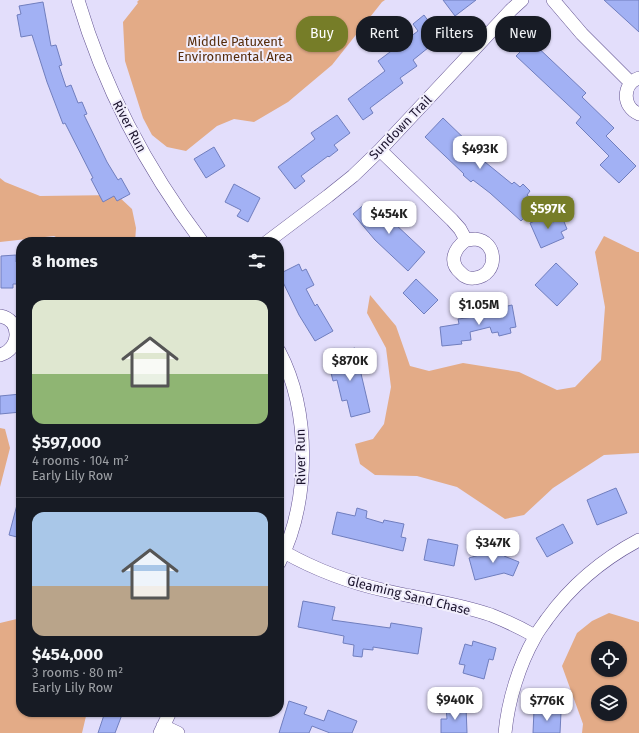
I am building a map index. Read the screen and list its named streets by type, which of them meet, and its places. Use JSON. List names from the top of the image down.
{
  "streets": {
    "street": ["River Run", "Sundown Trail", "Gleaming Sand Chase"]
  },
  "parks": ["Middle Patuxent Environmental Area"],
  "page": {
    "chip": [
      "Buy",
      "Rent",
      "Filters",
      "New"
    ],
    "price": [
      "$493K",
      "$597K",
      "$454K",
      "$1.05M",
      "$870K",
      "$347K",
      "$940K",
      "$776K"
    ],
    "heading": "8 homes",
    "list": [
      {
        "name": "$597,000",
        "note": "4 rooms · 104 m² · Early Lily Row"
      },
      {
        "name": "$454,000",
        "note": "3 rooms · 80 m² · Early Lily Row"
      }
    ]
  }
}
